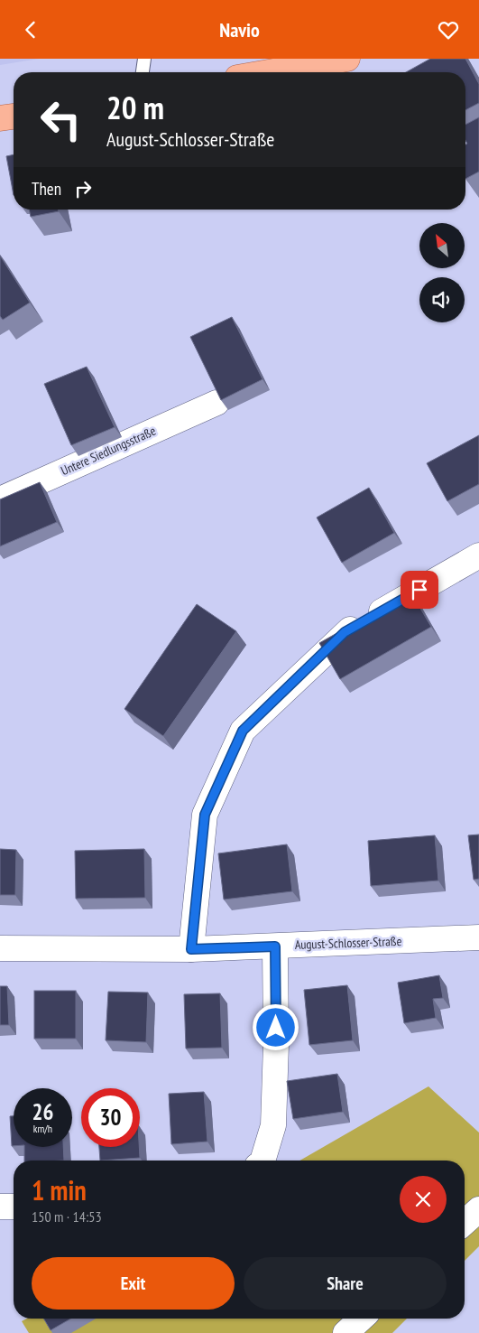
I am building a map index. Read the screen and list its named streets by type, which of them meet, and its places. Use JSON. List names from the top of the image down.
{
  "streets": {
    "street": ["Untere Siedlungsstraße", "August-Schlosser-Straße"]
  },
  "north": "top left",
  "page": {
    "header": "Navio",
    "turn": ["20 m", "August-Schlosser-Straße"],
    "then": "Then",
    "speed": "26 km/h",
    "limit": "30",
    "heading": ["1 min", "150 m · 14:53"],
    "buttons": ["Exit", "Share"]
  }
}
